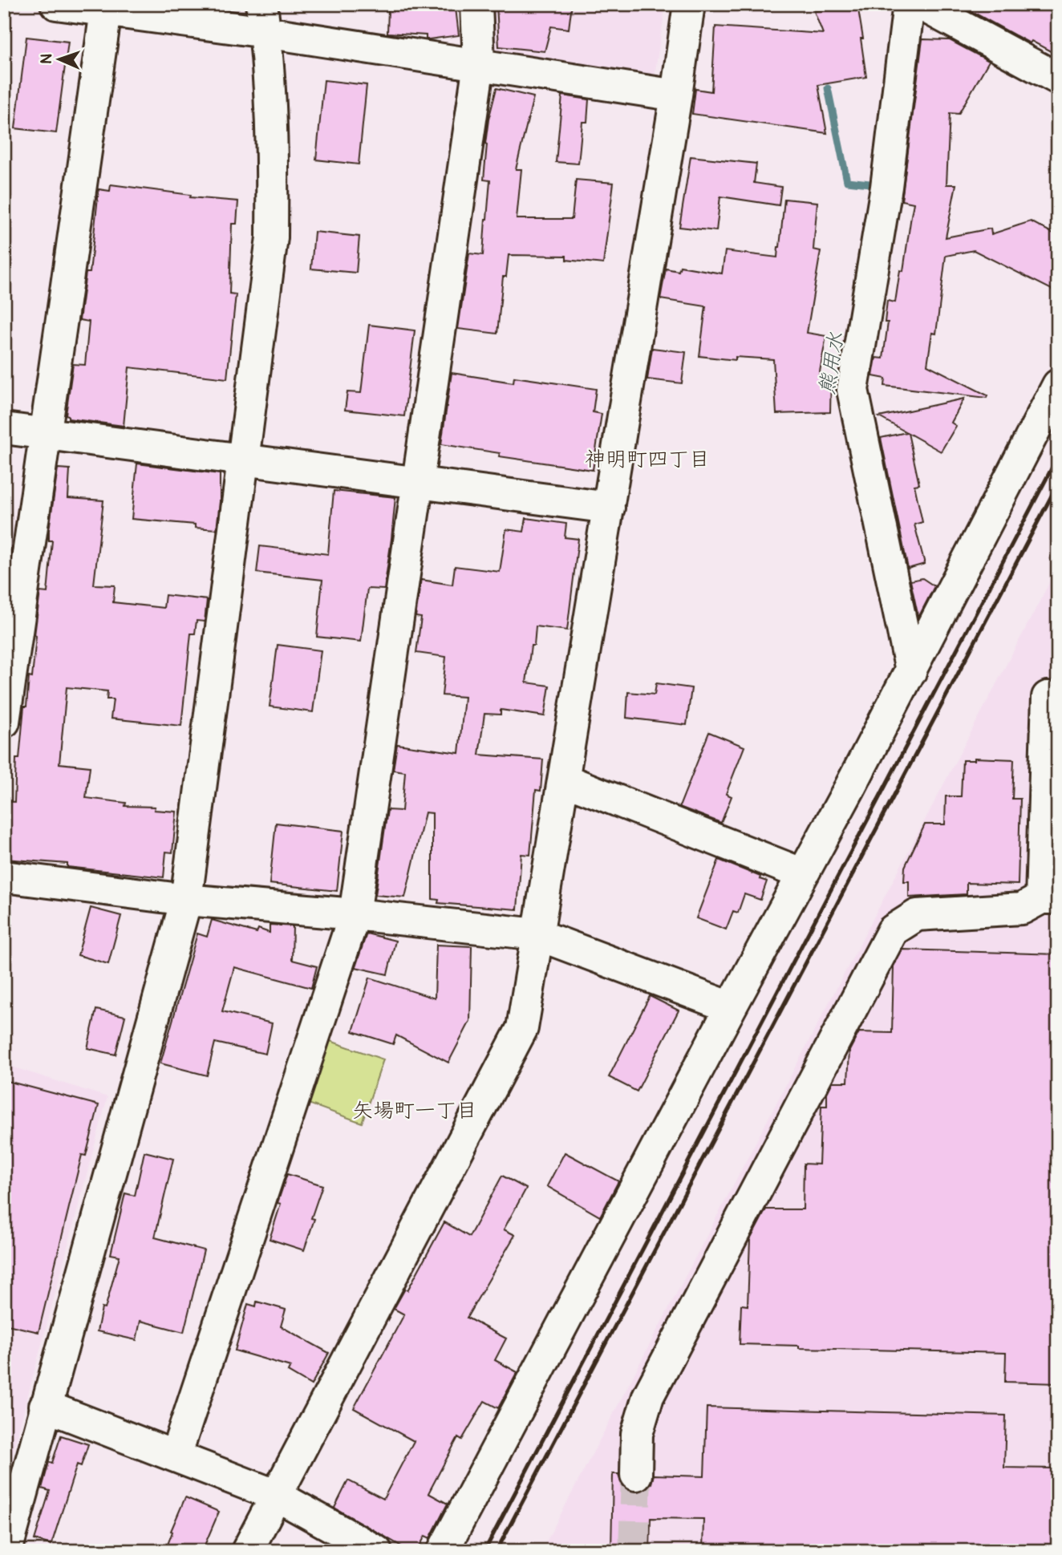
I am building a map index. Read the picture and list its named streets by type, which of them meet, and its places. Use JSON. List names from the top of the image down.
{
  "districts": ["神明町四丁目", "矢場町一丁目"],
  "water": ["熊用水"],
  "north": "left"
}
